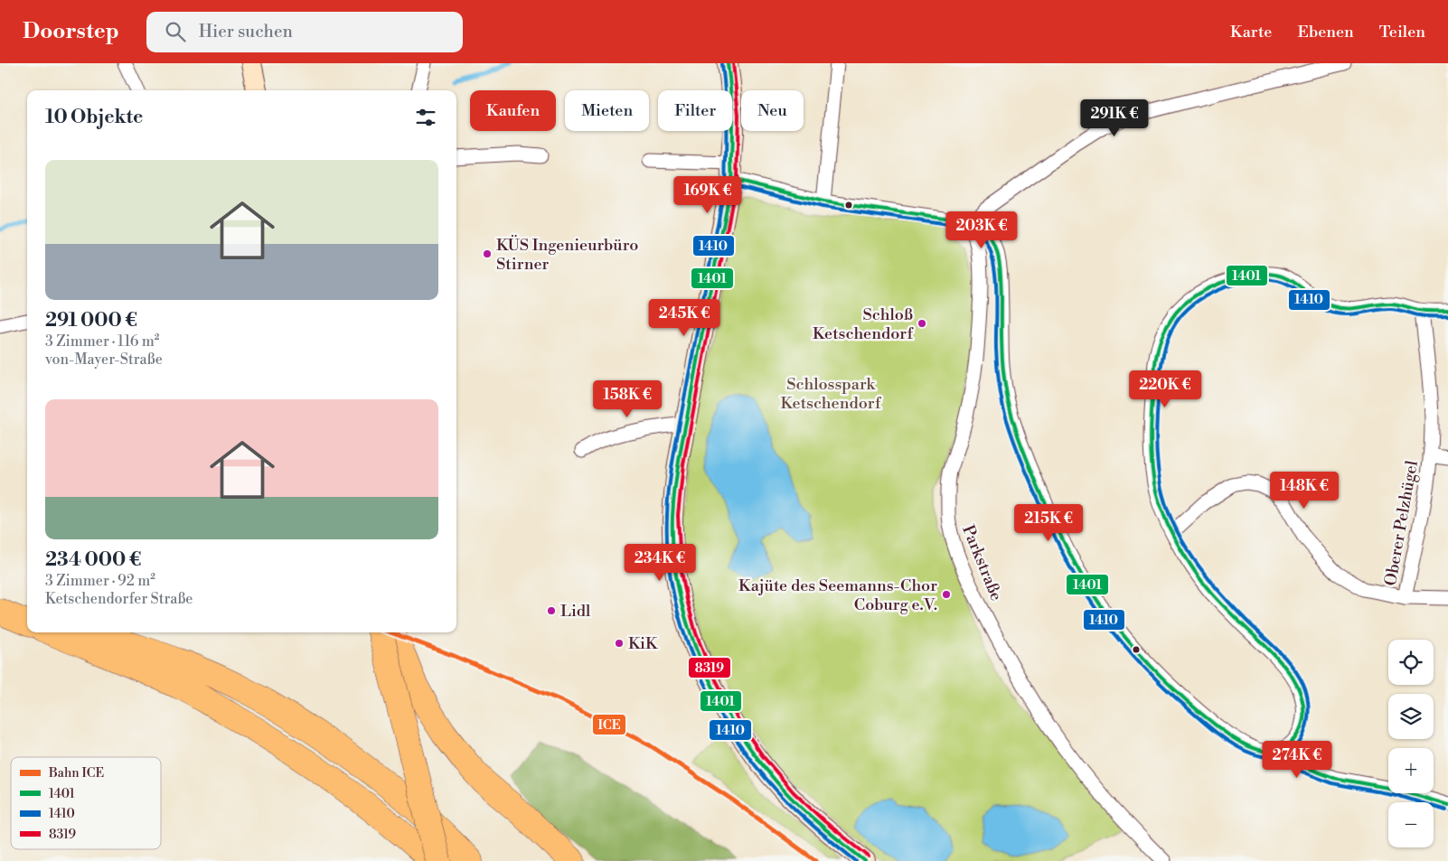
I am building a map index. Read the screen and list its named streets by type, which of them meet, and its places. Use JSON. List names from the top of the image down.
{
  "streets": {
    "street": ["Oberer Pelzhügel", "Parkstraße"]
  },
  "parks": ["Schlosspark Ketschendorf"],
  "places": [
    "KÜS Ingenieurbüro Stirner",
    "Schloß Ketschendorf",
    "Kajüte des Seemanns-Chor Coburg e.V.",
    "Lidl",
    "KiK"
  ],
  "lines": [
    "transit line 1401",
    "transit line 8319",
    "transit line 1410",
    "rail line ICE"
  ],
  "legend": [
    "Bahn ICE",
    "1401",
    "1410",
    "8319"
  ],
  "page": {
    "header": "Doorstep",
    "search": "Hier suchen",
    "nav": ["Karte", "Ebenen", "Teilen"],
    "chip": [
      "Kaufen",
      "Mieten",
      "Filter",
      "Neu"
    ],
    "heading": "10 Objekte",
    "price": [
      "291K €",
      "169K €",
      "203K €",
      "245K €",
      "220K €",
      "158K €",
      "148K €",
      "215K €",
      "234K €",
      "274K €"
    ],
    "list": [
      {
        "name": "291 000 €",
        "note": "3 Zimmer · 116 m² · von-Mayer-Straße"
      },
      {
        "name": "234 000 €",
        "note": "3 Zimmer · 92 m² · Ketschendorfer Straße"
      }
    ],
    "map_buttons": ["+", "−"]
  }
}
